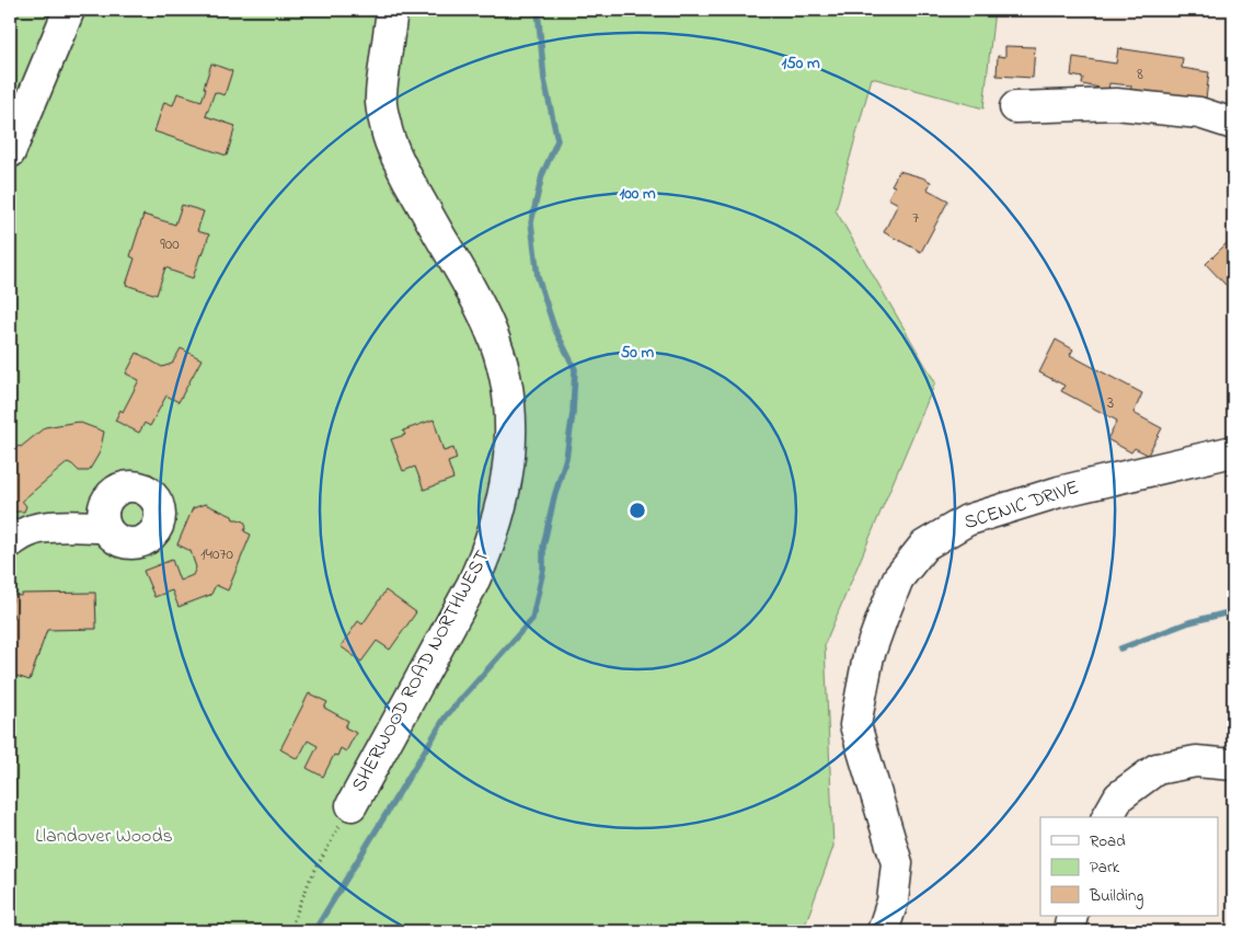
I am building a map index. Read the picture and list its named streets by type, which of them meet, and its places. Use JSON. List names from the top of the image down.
{
  "streets": {
    "street": ["SCENIC DRIVE", "SHERWOOD ROAD NORTHWEST"]
  },
  "parks": ["Llandover Woods"],
  "house_numbers": [
    "8",
    "7",
    "900",
    "3",
    "14070"
  ],
  "legend": ["Road", "Park", "Building"],
  "rings": ["150 m", "100 m", "50 m"]
}
